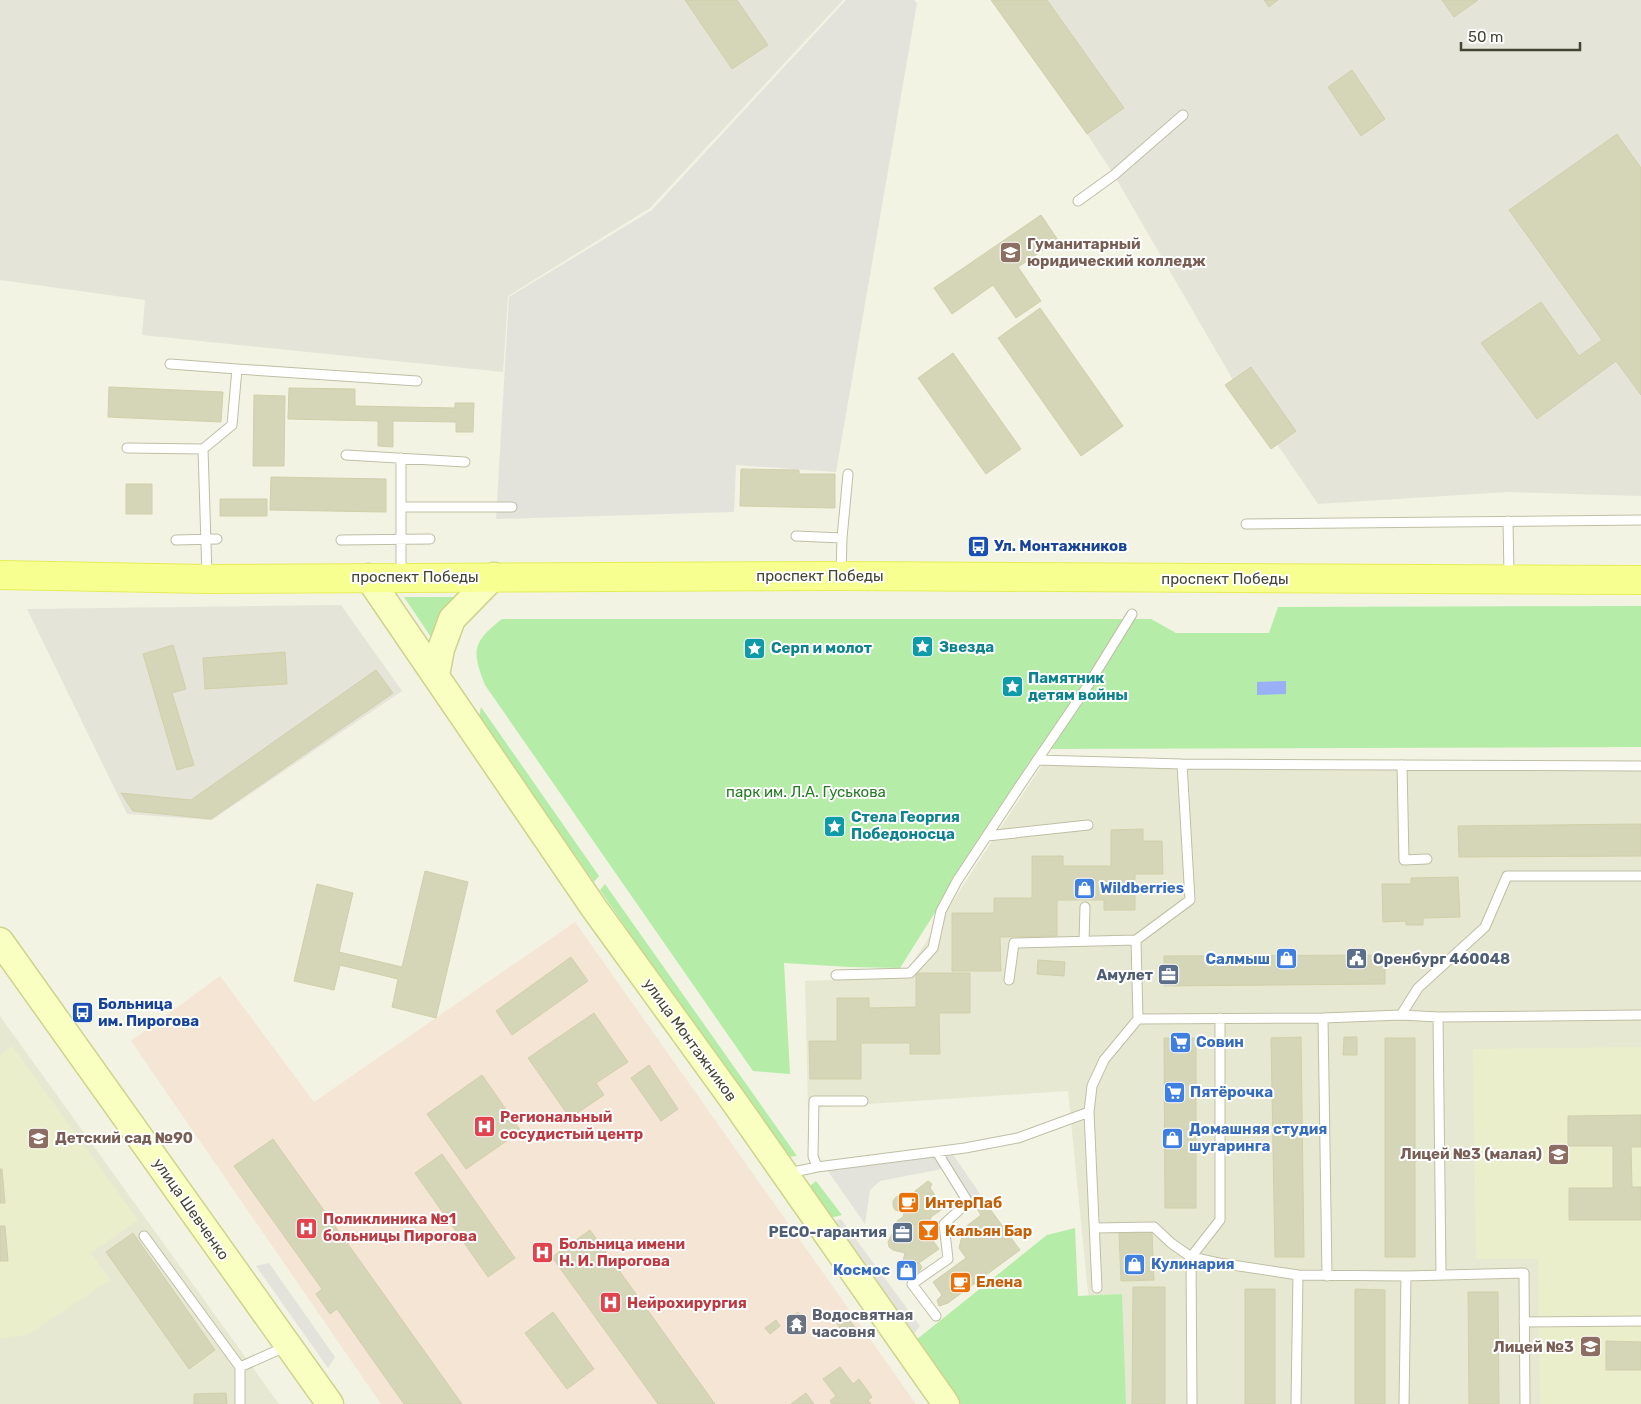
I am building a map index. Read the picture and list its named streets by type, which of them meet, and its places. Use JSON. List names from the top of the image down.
{
  "streets": {
    "main road": ["проспект Победы", "улица Монтажников", "улица Шевченко"]
  },
  "crossings": [
    ["проспект Победы", "улица Монтажников"]
  ],
  "parks": ["парк им. Л.А. Гуськова"],
  "places": {
    "school or university": [
      "Гуманитарный юридический колледж",
      "Детский сад №90",
      "Лицей №3 (малая)",
      "Лицей №3"
    ],
    "bus stop": ["Ул. Монтажников", "Больница им. Пирогова"],
    "place": [
      "Звезда",
      "Серп и молот",
      "Памятник детям войны",
      "Стела Георгия Победоносца"
    ],
    "shop": [
      "Wildberries",
      "Салмыш",
      "Домашняя студия шугаринга",
      "Кулинария",
      "Космос"
    ],
    "public building": ["Оренбург 460048"],
    "office": ["Амулет", "PECO-гарантия"],
    "supermarket": ["Совин", "Пятёрочка"],
    "hospital": [
      "Региональный сосудистый центр",
      "Поликлиника №1 больницы Пирогова",
      "Больница имени Н. И. Пирогова",
      "Нейрохирургия"
    ],
    "cafe": ["ИнтерПаб", "Елена"],
    "bar": ["Кальян Бар"],
    "temple": ["Водосвятная часовня"]
  },
  "scale_bar": "50 m"
}
